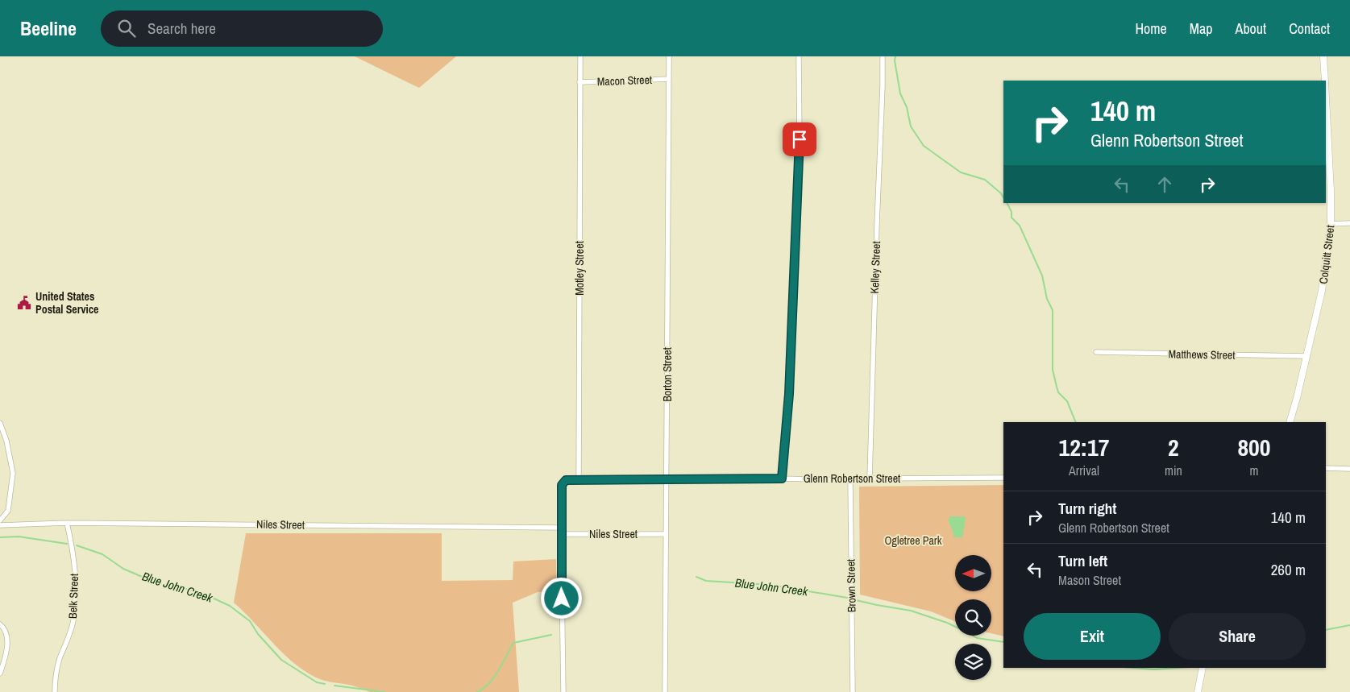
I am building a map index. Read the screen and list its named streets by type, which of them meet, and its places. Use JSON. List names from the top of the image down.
{
  "streets": {
    "street": [
      "Macon Street",
      "Colquitt Street",
      "Kelley Street",
      "Motley Street",
      "Matthews Street",
      "Borton Street",
      "Glenn Robertson Street",
      "Niles Street",
      "Brown Street",
      "Belk Street"
    ]
  },
  "crossings": [
    ["Macon Street", "Motley Street"],
    ["Macon Street", "Borton Street"],
    ["Colquitt Street", "Matthews Street"],
    ["Kelley Street", "Glenn Robertson Street"],
    ["Motley Street", "Glenn Robertson Street"],
    ["Borton Street", "Glenn Robertson Street"],
    ["Borton Street", "Niles Street"],
    ["Glenn Robertson Street", "Brown Street"],
    ["Niles Street", "Belk Street"]
  ],
  "water": ["Blue John Creek"],
  "parks": ["Ogletree Park"],
  "places": {
    "public building": ["United States Postal Service"]
  },
  "north": "left",
  "page": {
    "header": "Beeline",
    "search": "Search here",
    "nav": [
      "Home",
      "Map",
      "About",
      "Contact"
    ],
    "turn": ["140 m", "Glenn Robertson Street"],
    "eta": [
      "12:17",
      "Arrival",
      "2",
      "min",
      "800",
      "m"
    ],
    "list": [
      {
        "name": "Turn right",
        "note": "Glenn Robertson Street",
        "value": "140 m"
      },
      {
        "name": "Turn left",
        "note": "Mason Street",
        "value": "260 m"
      }
    ],
    "buttons": ["Exit", "Share"]
  }
}
